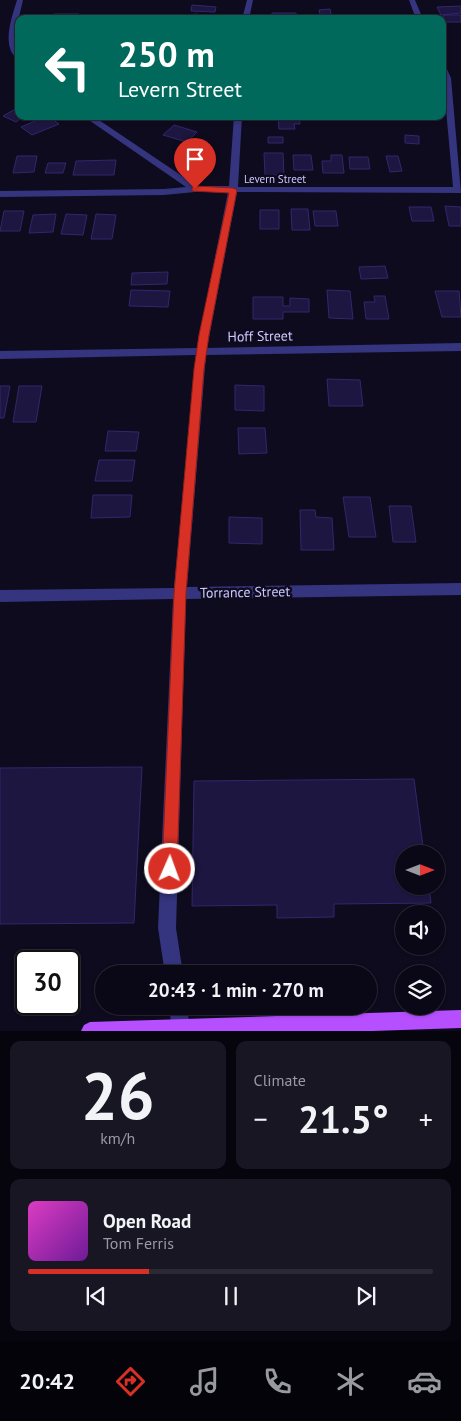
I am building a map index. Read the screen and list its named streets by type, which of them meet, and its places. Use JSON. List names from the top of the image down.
{
  "streets": {
    "street": ["Levern Street", "Hoff Street", "Torrance Street"]
  },
  "north": "right",
  "page": {
    "turn": ["250 m", "Levern Street"],
    "limit": "30",
    "trip": "20:43 · 1 min · 270 m",
    "tile": [
      ["26", "km/h"],
      "Climate"
    ],
    "heat": ["−", "21.5°", "+"],
    "song": ["Open Road", "Tom Ferris"],
    "tabs": "20:42"
  }
}
